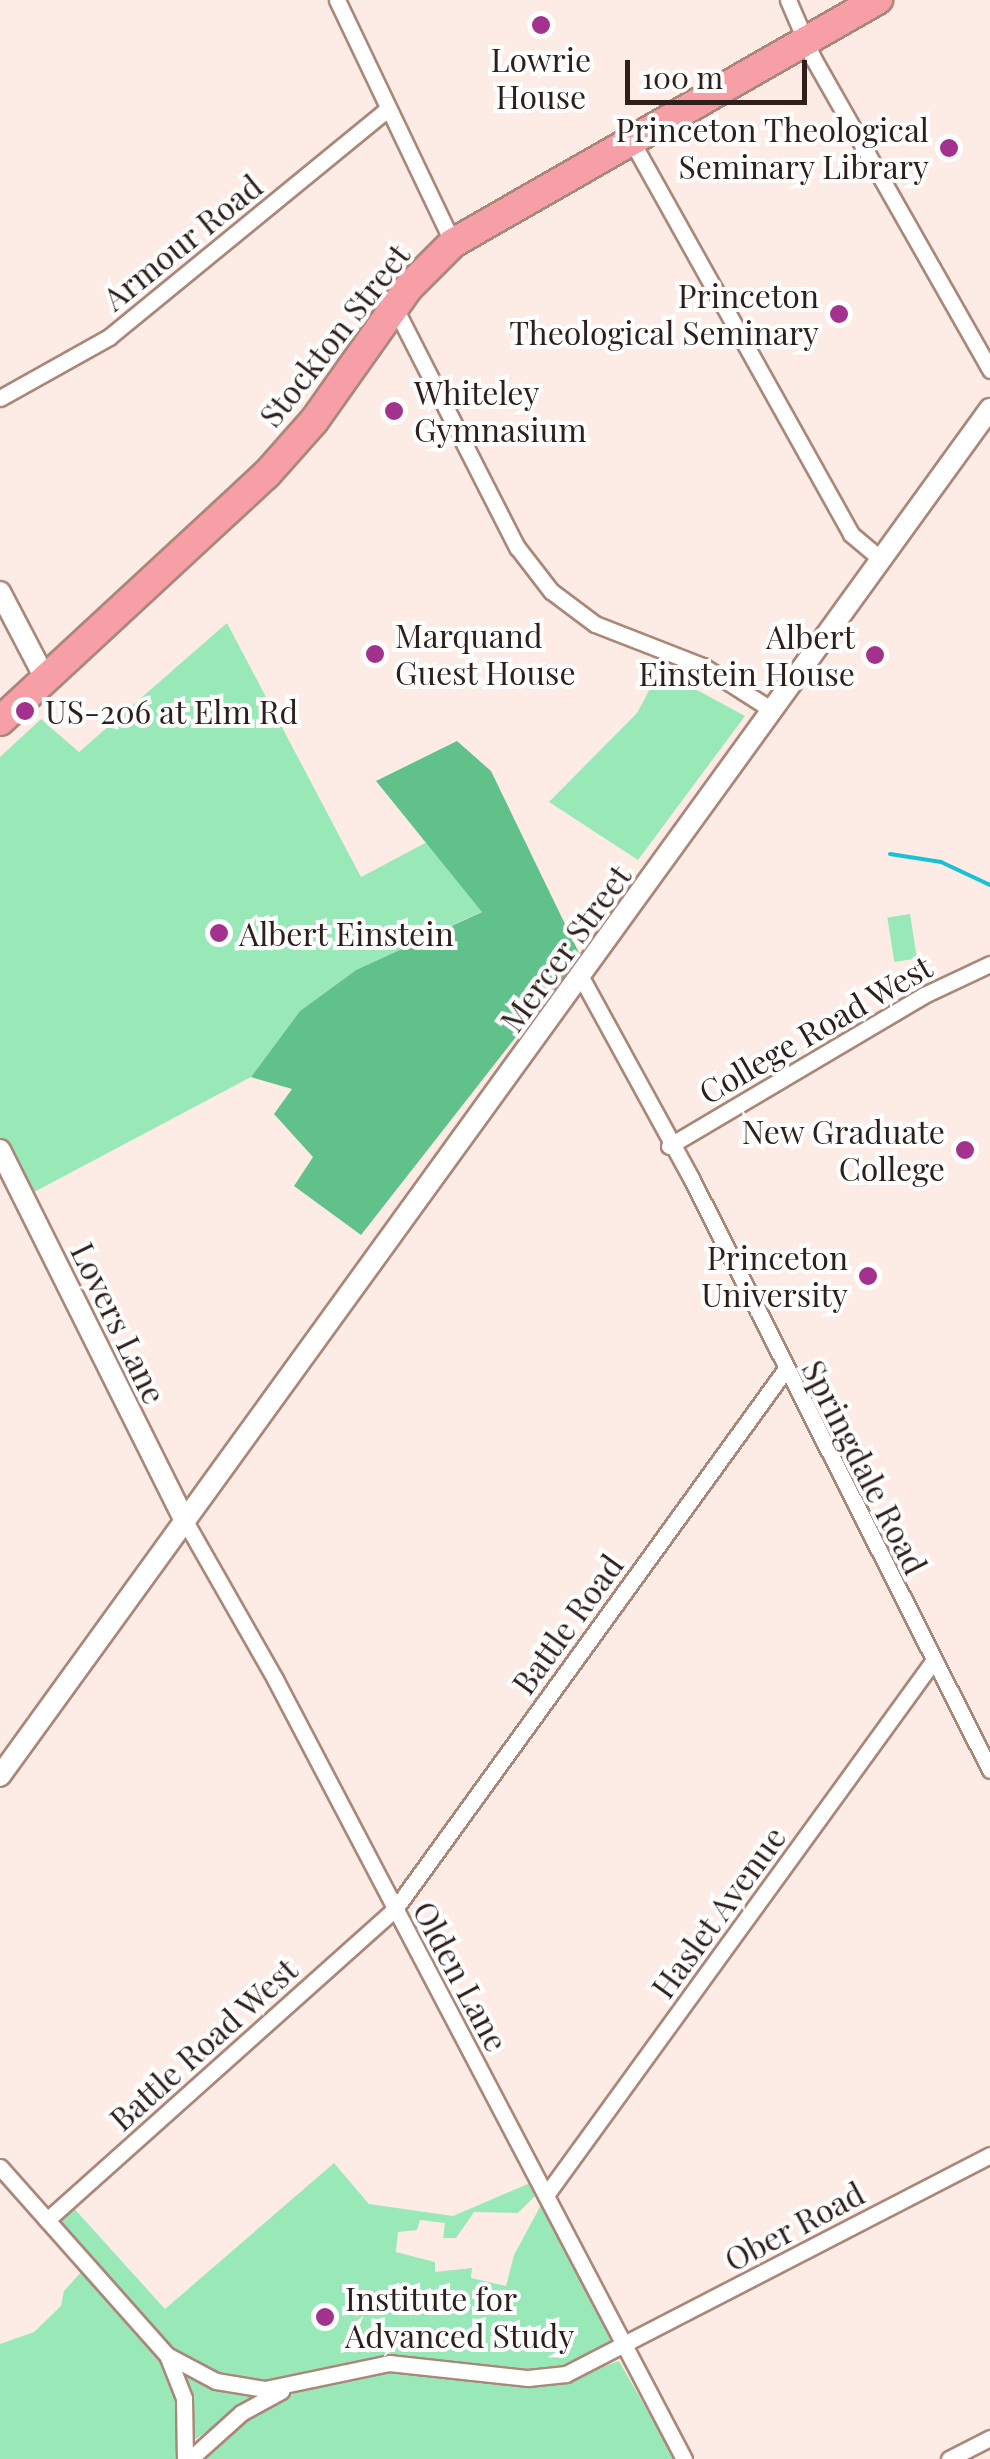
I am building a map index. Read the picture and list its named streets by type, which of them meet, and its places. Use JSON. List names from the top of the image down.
{
  "streets": {
    "highway": ["Stockton Street"],
    "main road": ["Mercer Street", "Lovers Lane"],
    "street": [
      "Armour Road",
      "College Road West",
      "Springdale Road",
      "Battle Road",
      "Haslet Avenue",
      "Olden Lane",
      "Battle Road West",
      "Ober Road"
    ]
  },
  "crossings": [
    ["Mercer Street", "Lovers Lane"],
    ["Mercer Street", "Springdale Road"],
    ["Mercer Street", "Olden Lane"],
    ["College Road West", "Springdale Road"],
    ["Lovers Lane", "Olden Lane"],
    ["Springdale Road", "Battle Road"],
    ["Springdale Road", "Haslet Avenue"],
    ["Battle Road", "Olden Lane"],
    ["Battle Road", "Battle Road West"],
    ["Haslet Avenue", "Olden Lane"],
    ["Olden Lane", "Battle Road West"],
    ["Olden Lane", "Ober Road"]
  ],
  "places": [
    "Lowrie House",
    "Princeton Theological Seminary Library",
    "Princeton Theological Seminary",
    "Whiteley Gymnasium",
    "Marquand Guest House",
    "Albert Einstein House",
    "US-206 at Elm Rd",
    "Albert Einstein",
    "New Graduate College",
    "Princeton University",
    "Institute for Advanced Study"
  ],
  "scale_bar": "100 m"
}
